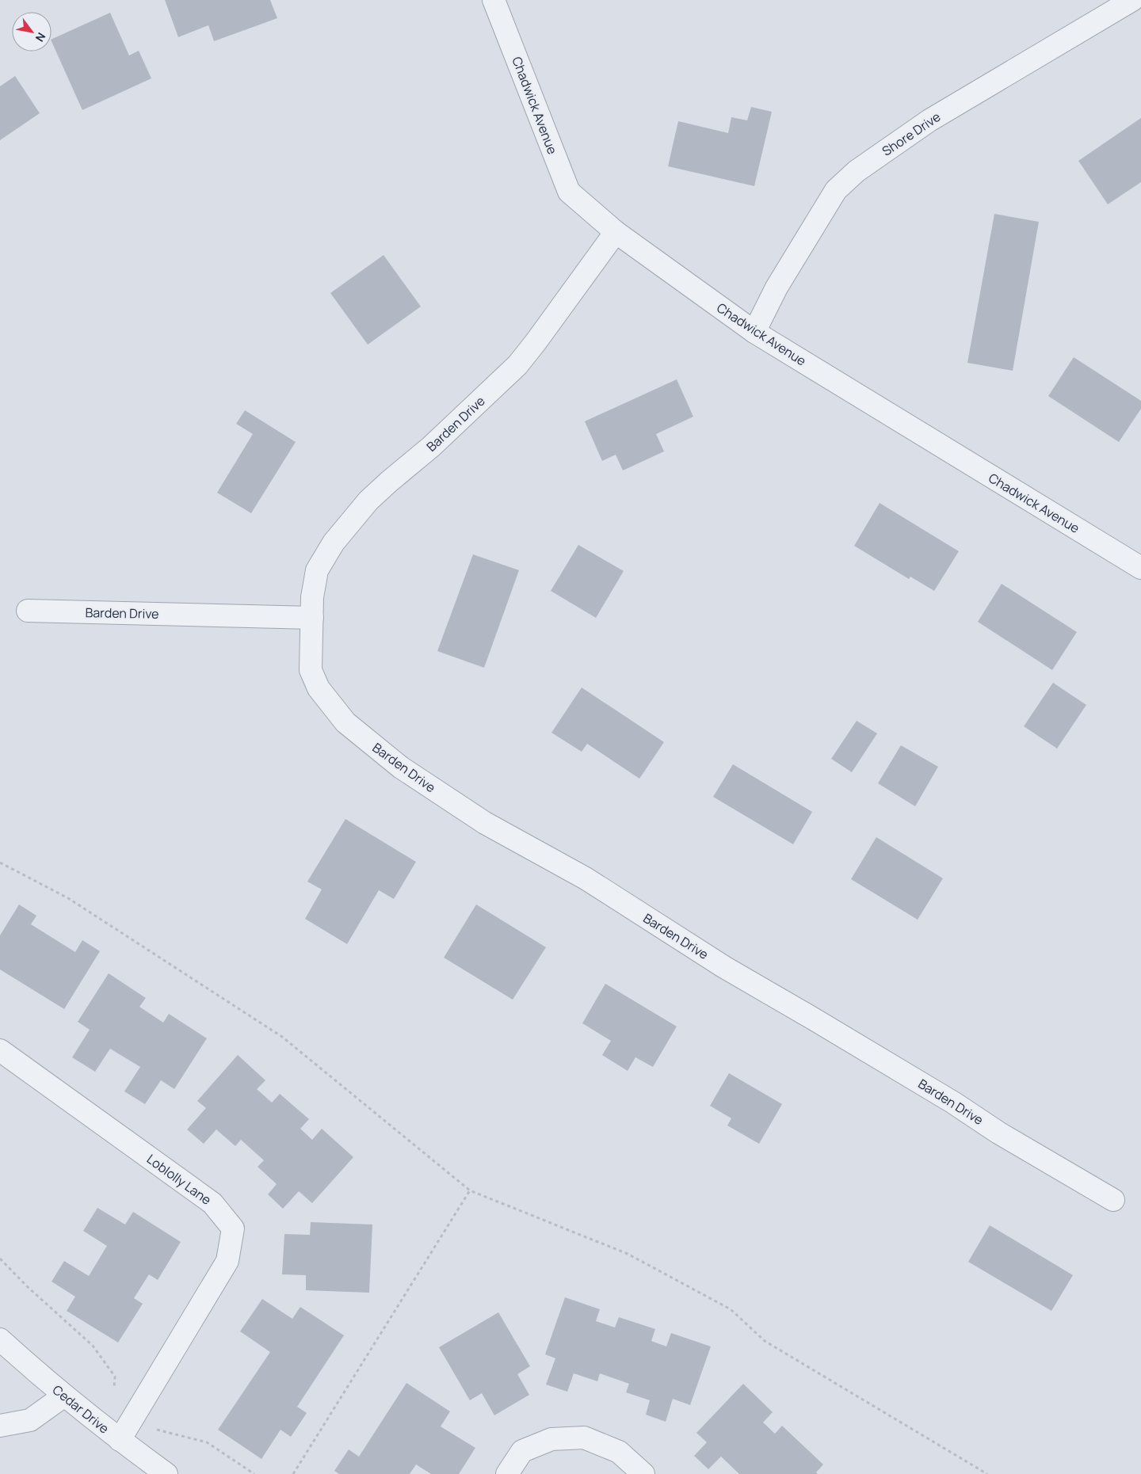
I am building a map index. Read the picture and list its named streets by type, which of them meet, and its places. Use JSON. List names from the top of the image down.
{
  "streets": {
    "street": [
      "Chadwick Avenue",
      "Shore Drive",
      "Barden Drive",
      "Loblolly Lane",
      "Cedar Drive"
    ]
  },
  "crossings": [
    ["Chadwick Avenue", "Shore Drive"],
    ["Chadwick Avenue", "Barden Drive"],
    ["Loblolly Lane", "Cedar Drive"]
  ],
  "north": "bottom right"
}
